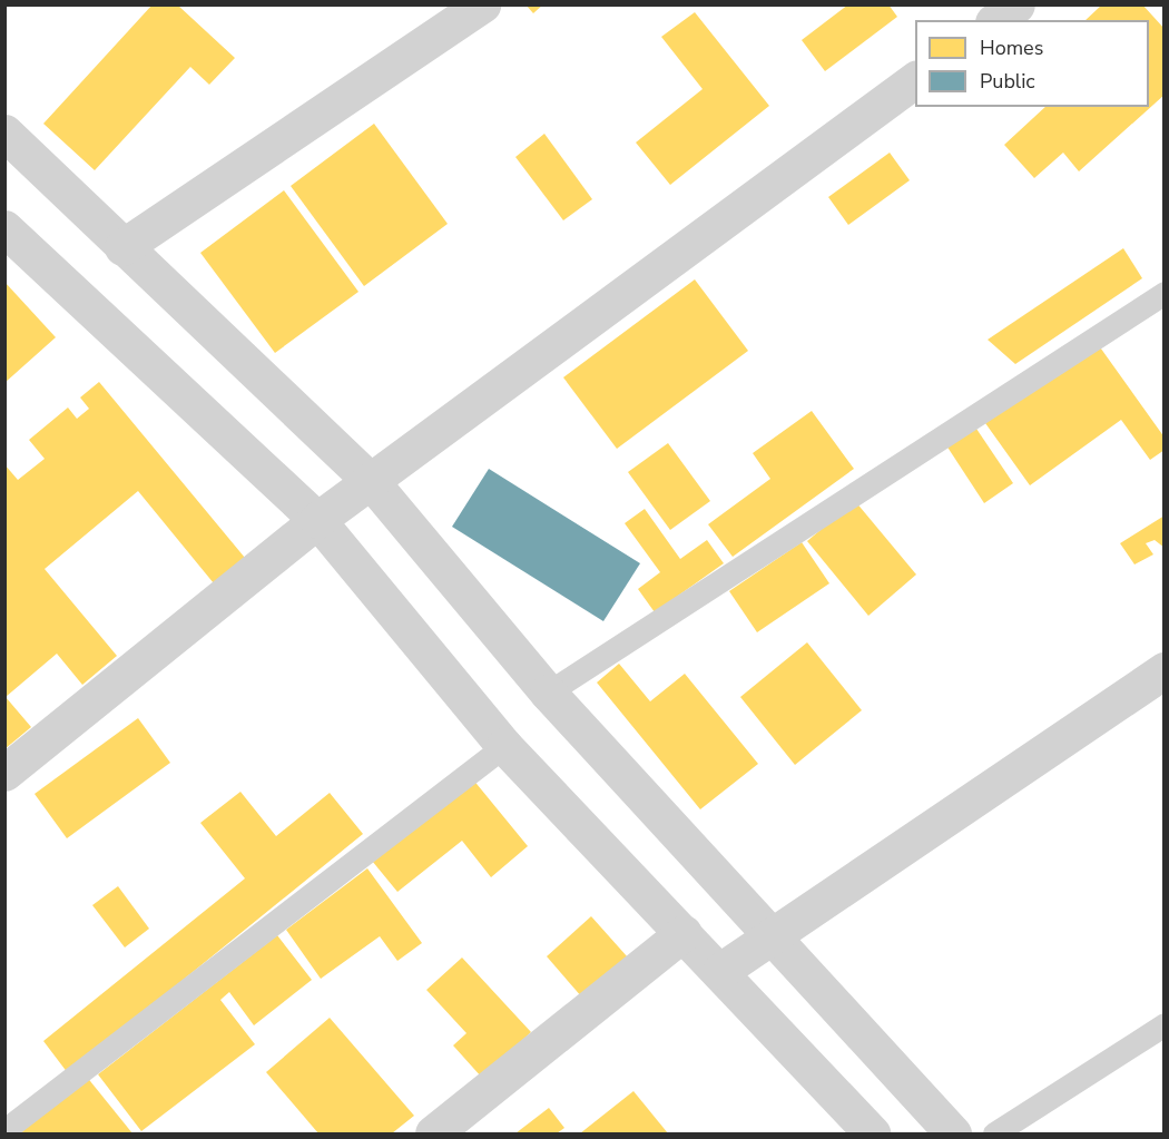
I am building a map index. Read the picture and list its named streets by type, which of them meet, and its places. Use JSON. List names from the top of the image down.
{
  "legend": ["Homes", "Public"]
}
